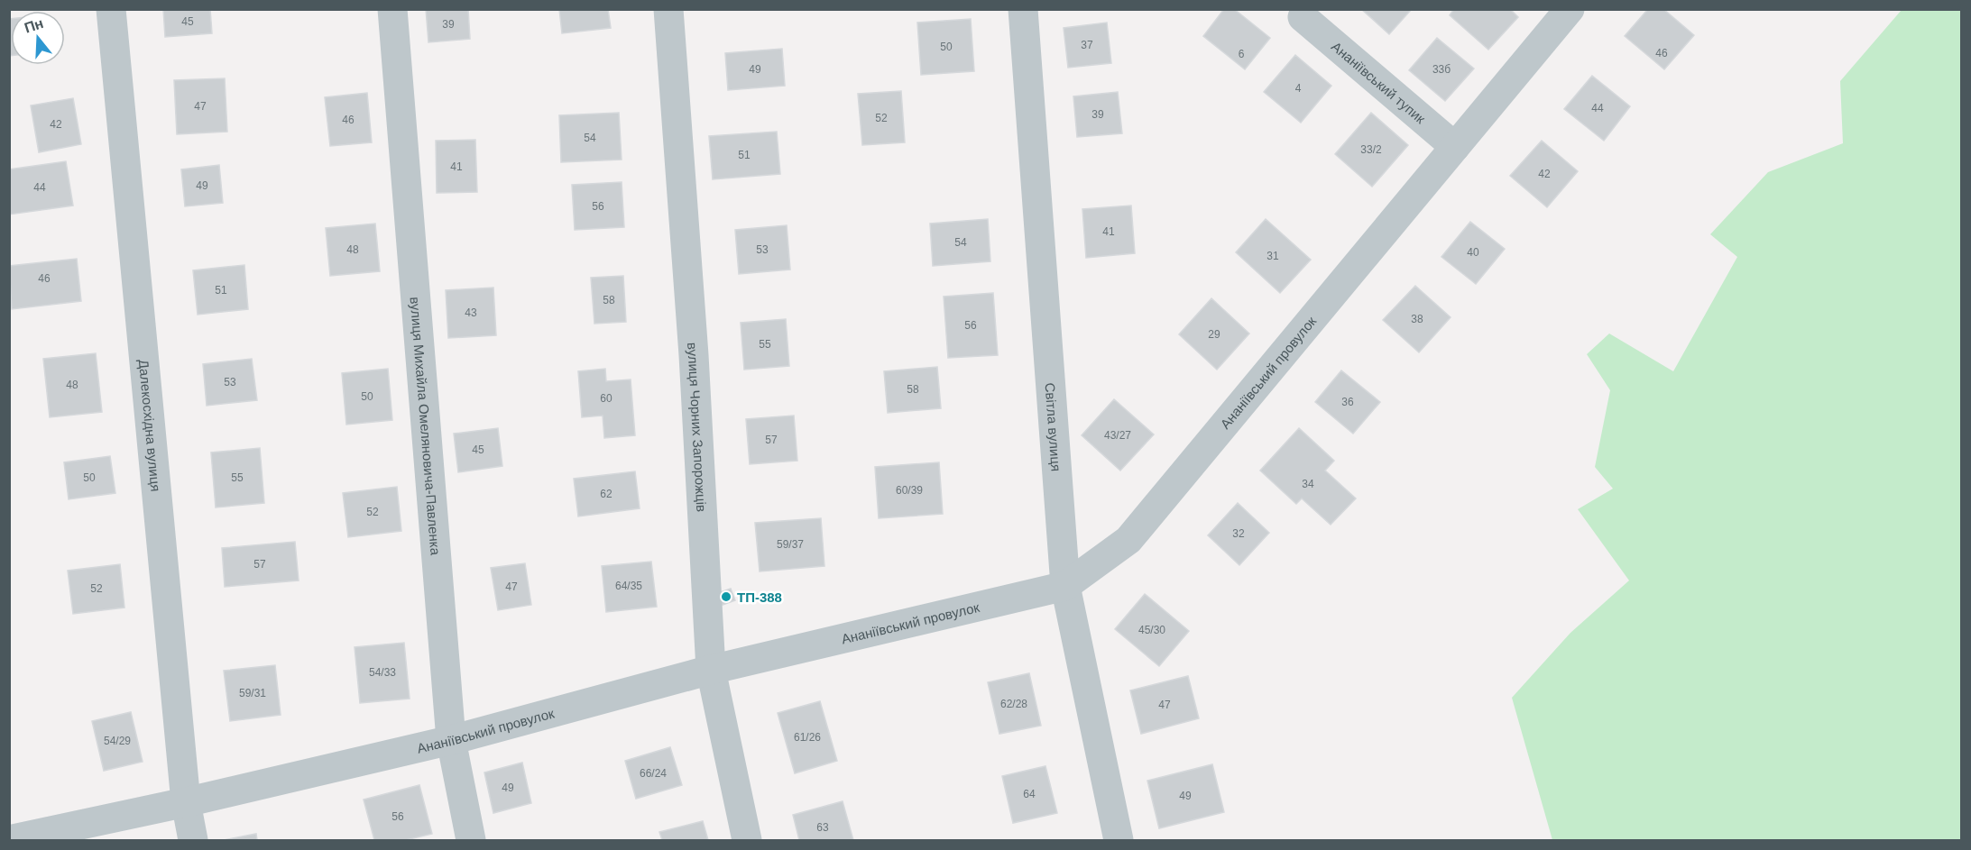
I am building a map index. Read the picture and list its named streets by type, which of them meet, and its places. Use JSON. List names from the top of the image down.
{
  "streets": {
    "street": [
      "Ананіївський тупик",
      "Ананіївський провулок",
      "Далекосхідна вулиця",
      "вулиця Михайла Омеляновича-Павленка",
      "вулиця Чорних Запорожців",
      "Світла вулиця"
    ]
  },
  "crossings": [
    ["Ананіївський тупик", "Ананіївський провулок"],
    ["Ананіївський провулок", "Далекосхідна вулиця"],
    ["Ананіївський провулок", "вулиця Михайла Омеляновича-Павленка"],
    ["Ананіївський провулок", "вулиця Чорних Запорожців"],
    ["Ананіївський провулок", "Світла вулиця"]
  ],
  "places": ["ТП-388"],
  "house_numbers": [
    "45",
    "39",
    "37",
    "50",
    "46",
    "6",
    "49",
    "33б",
    "4",
    "47",
    "44",
    "39",
    "52",
    "46",
    "42",
    "54",
    "33/2",
    "51",
    "41",
    "42",
    "49",
    "44",
    "56",
    "41",
    "54",
    "48",
    "53",
    "40",
    "31",
    "46",
    "51",
    "58",
    "43",
    "38",
    "56",
    "29",
    "55",
    "53",
    "48",
    "58",
    "50",
    "60",
    "36",
    "43/27",
    "57",
    "45",
    "50",
    "55",
    "34",
    "60/39",
    "62",
    "52",
    "32",
    "59/37",
    "57",
    "64/35",
    "47",
    "52",
    "45/30",
    "54/33",
    "59/31",
    "62/28",
    "47",
    "61/26",
    "54/29",
    "66/24",
    "49",
    "64",
    "49",
    "56",
    "63"
  ],
  "north": "top"
}
